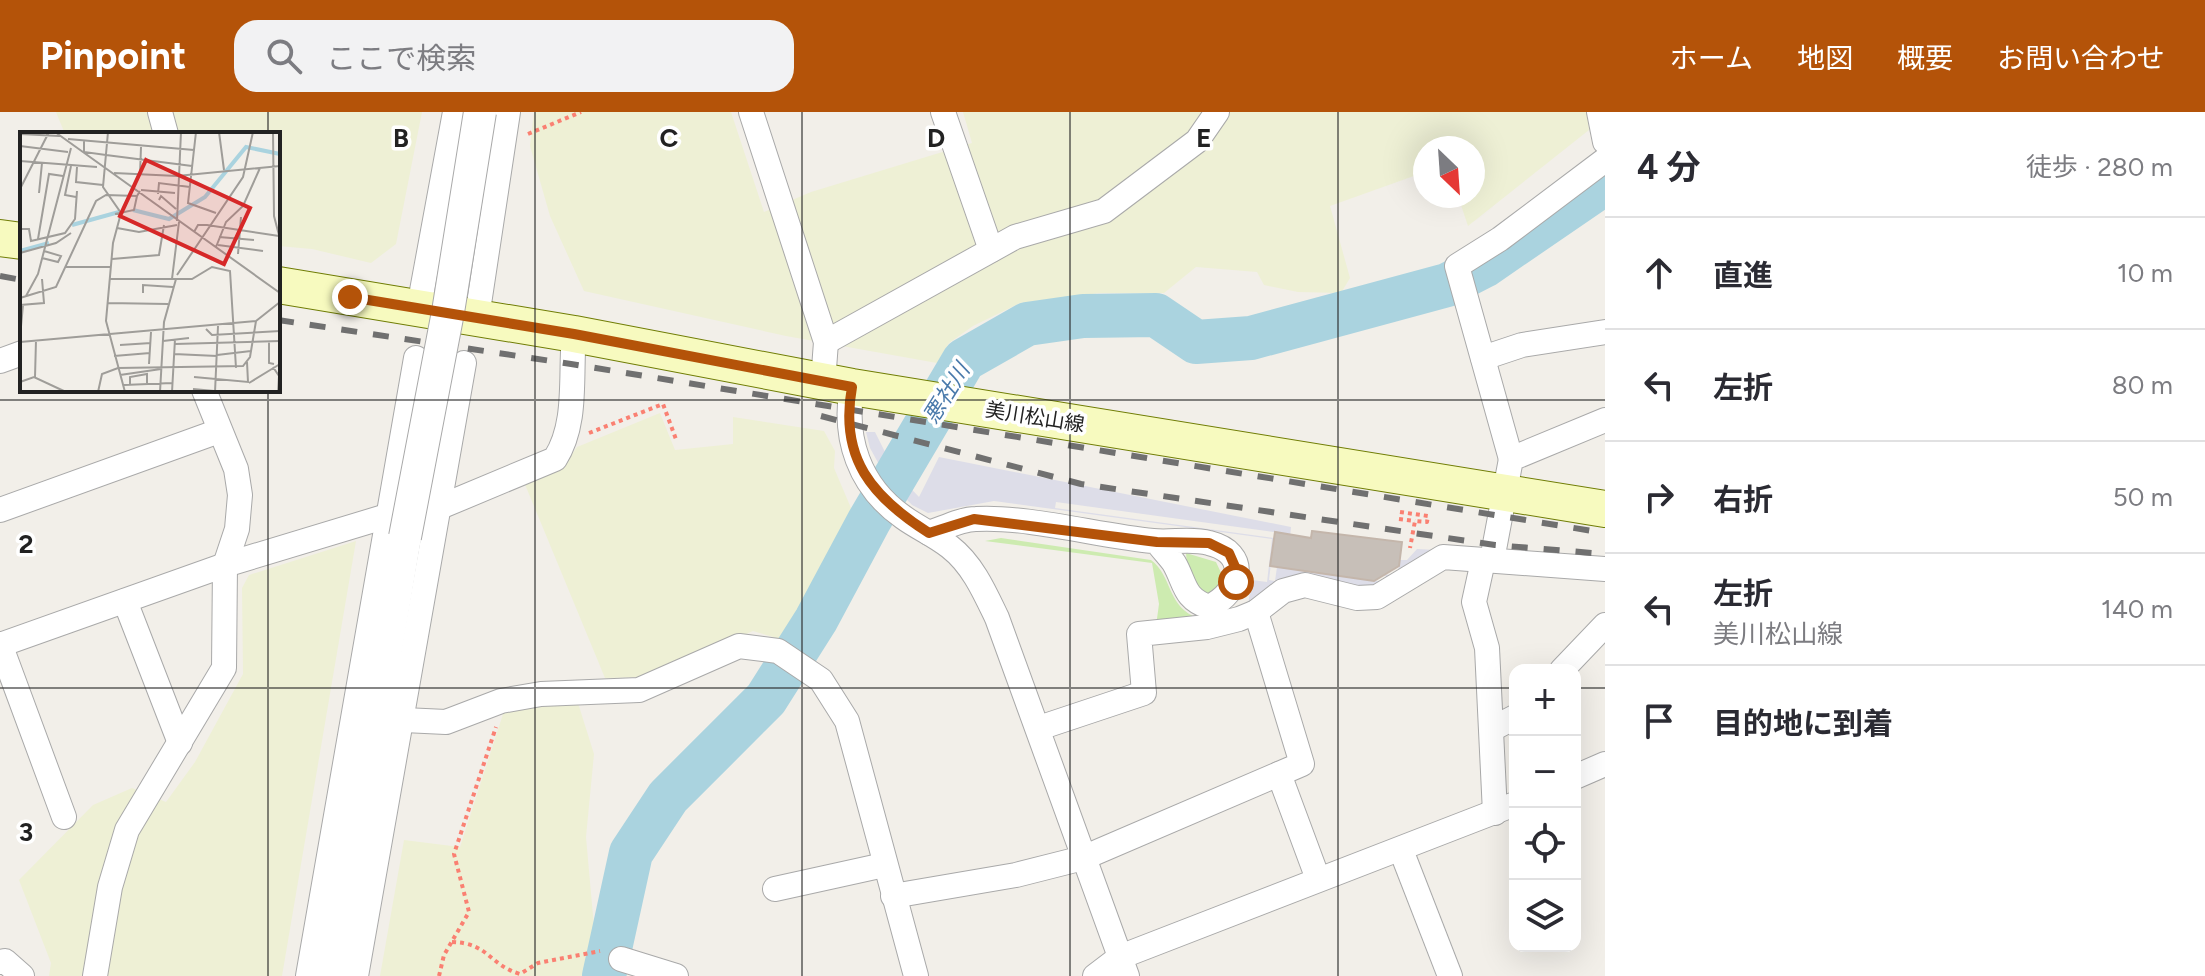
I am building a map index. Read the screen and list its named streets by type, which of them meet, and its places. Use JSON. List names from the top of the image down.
{
  "streets": {
    "main road": ["美川松山線"]
  },
  "water": ["悪社川"],
  "north": "bottom right",
  "page": {
    "header": "Pinpoint",
    "search": "ここで検索",
    "nav": [
      "ホーム",
      "地図",
      "概要",
      "お問い合わせ"
    ],
    "heading": ["4 分", "徒歩 · 280 m"],
    "list": [
      ["直進", "10 m"],
      ["左折", "80 m"],
      ["右折", "50 m"],
      ["左折", "美川松山線", "140 m"],
      "目的地に到着"
    ],
    "map_buttons": ["+", "−"]
  },
  "grid": {
    "columns": [
      "B",
      "C",
      "D",
      "E"
    ],
    "rows": ["2", "3"]
  }
}
